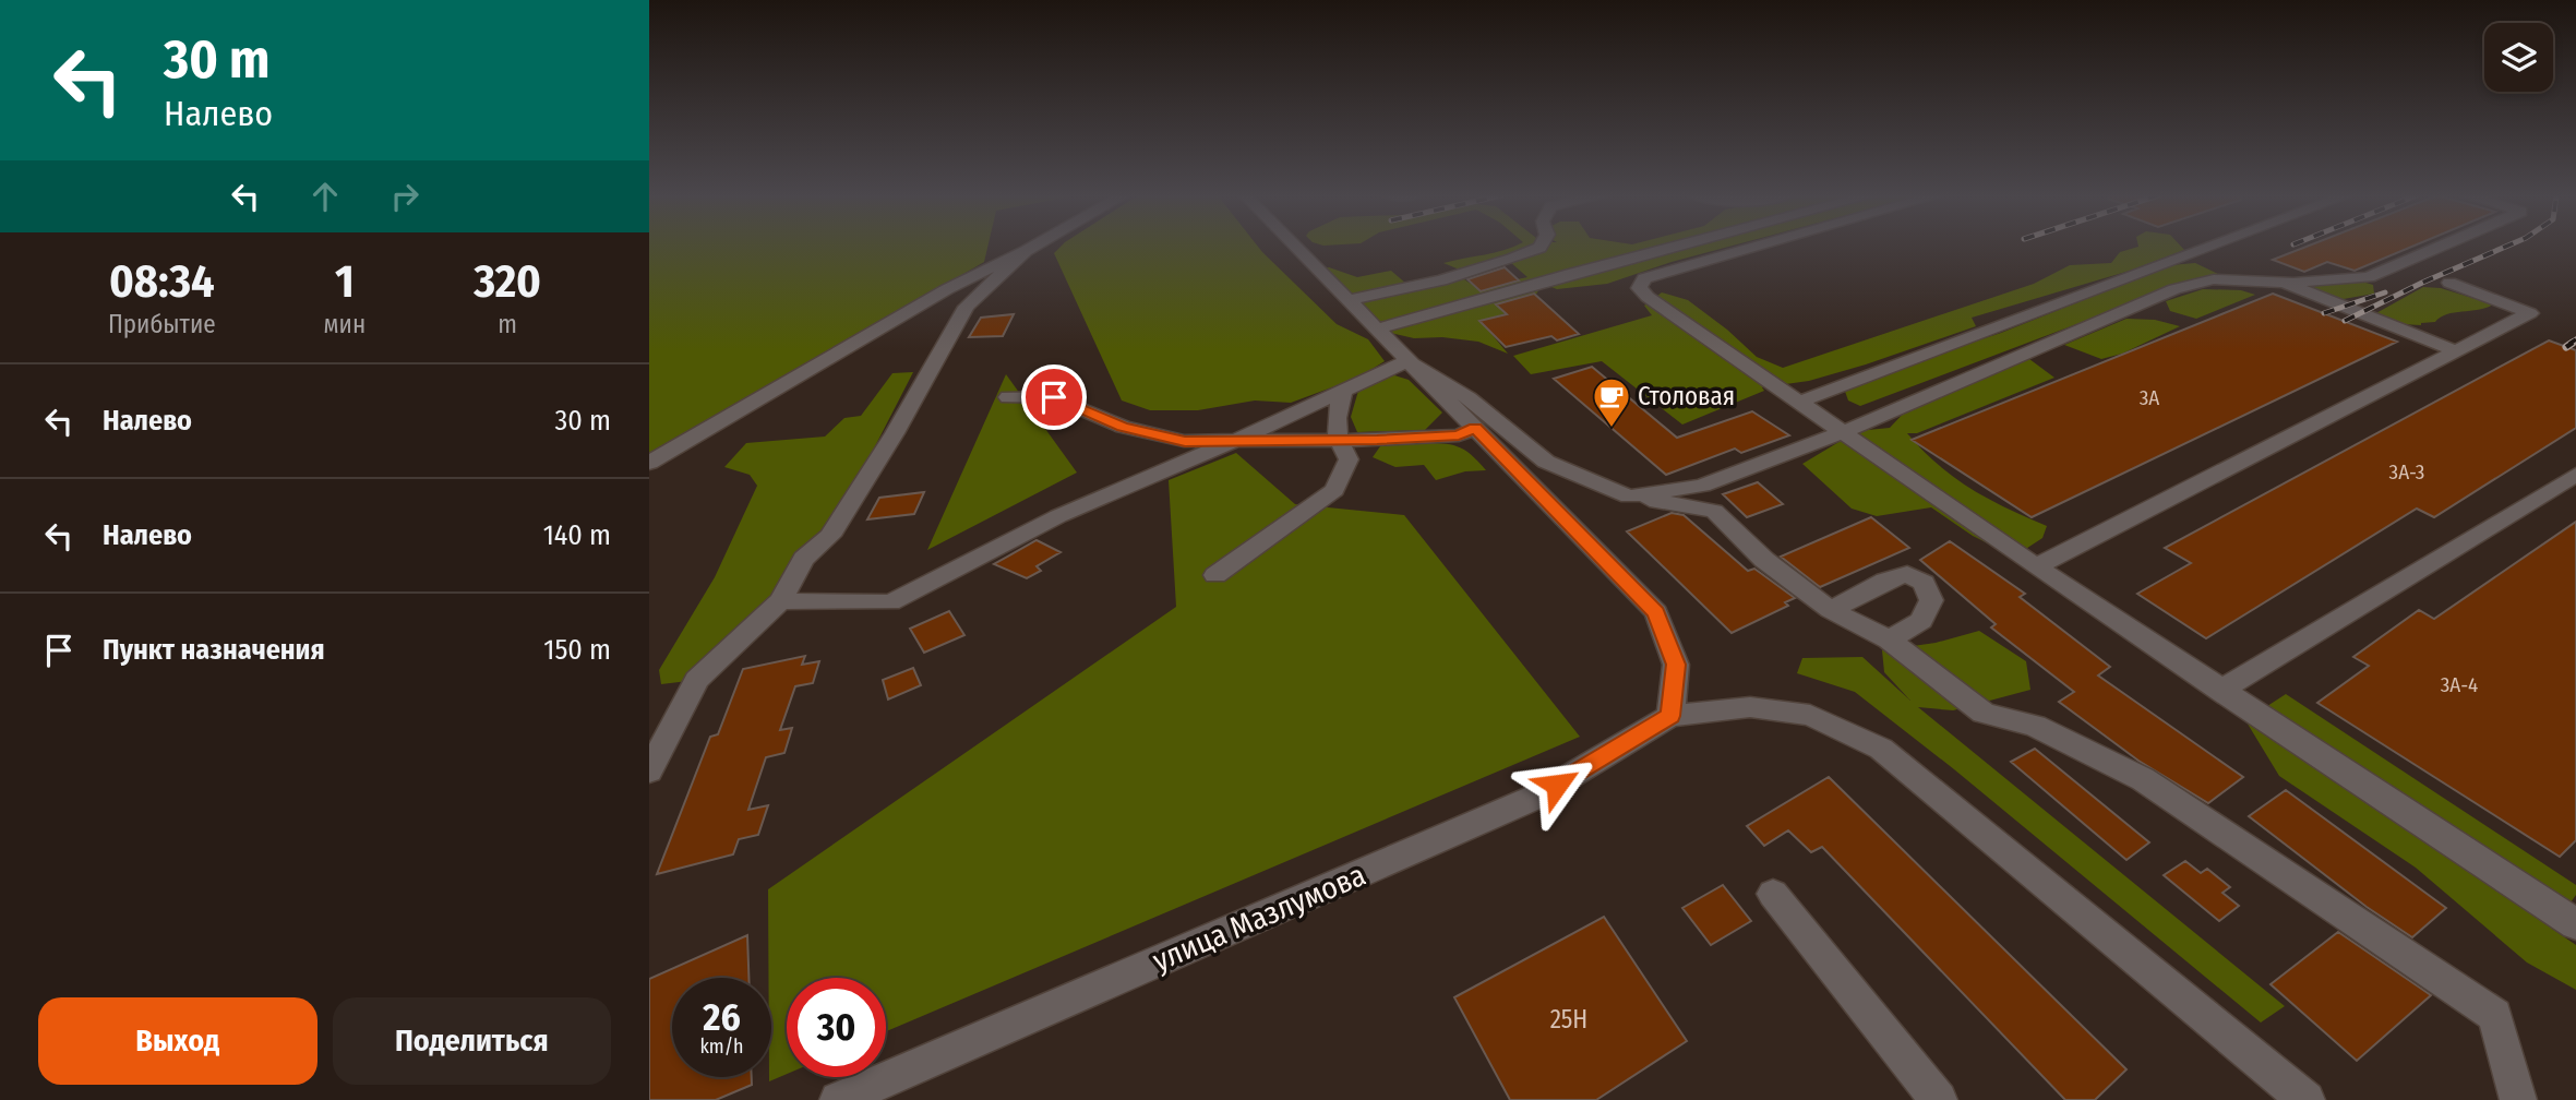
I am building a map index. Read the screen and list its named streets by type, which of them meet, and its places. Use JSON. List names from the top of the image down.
{
  "streets": {
    "street": ["улица Мазлумова"]
  },
  "places": {
    "cafe": ["Столовая"]
  },
  "house_numbers": [
    "3А",
    "3А-3",
    "3А-4",
    "25Н"
  ],
  "page": {
    "turn": ["30 m", "Налево"],
    "eta": [
      "08:34",
      "Прибытие",
      "1",
      "мин",
      "320",
      "m"
    ],
    "list": [
      {
        "name": "Налево",
        "value": "30 m"
      },
      {
        "name": "Налево",
        "value": "140 m"
      },
      {
        "name": "Пункт назначения",
        "value": "150 m"
      }
    ],
    "speed": "26 km/h",
    "limit": "30",
    "buttons": ["Выход", "Поделиться"]
  }
}
